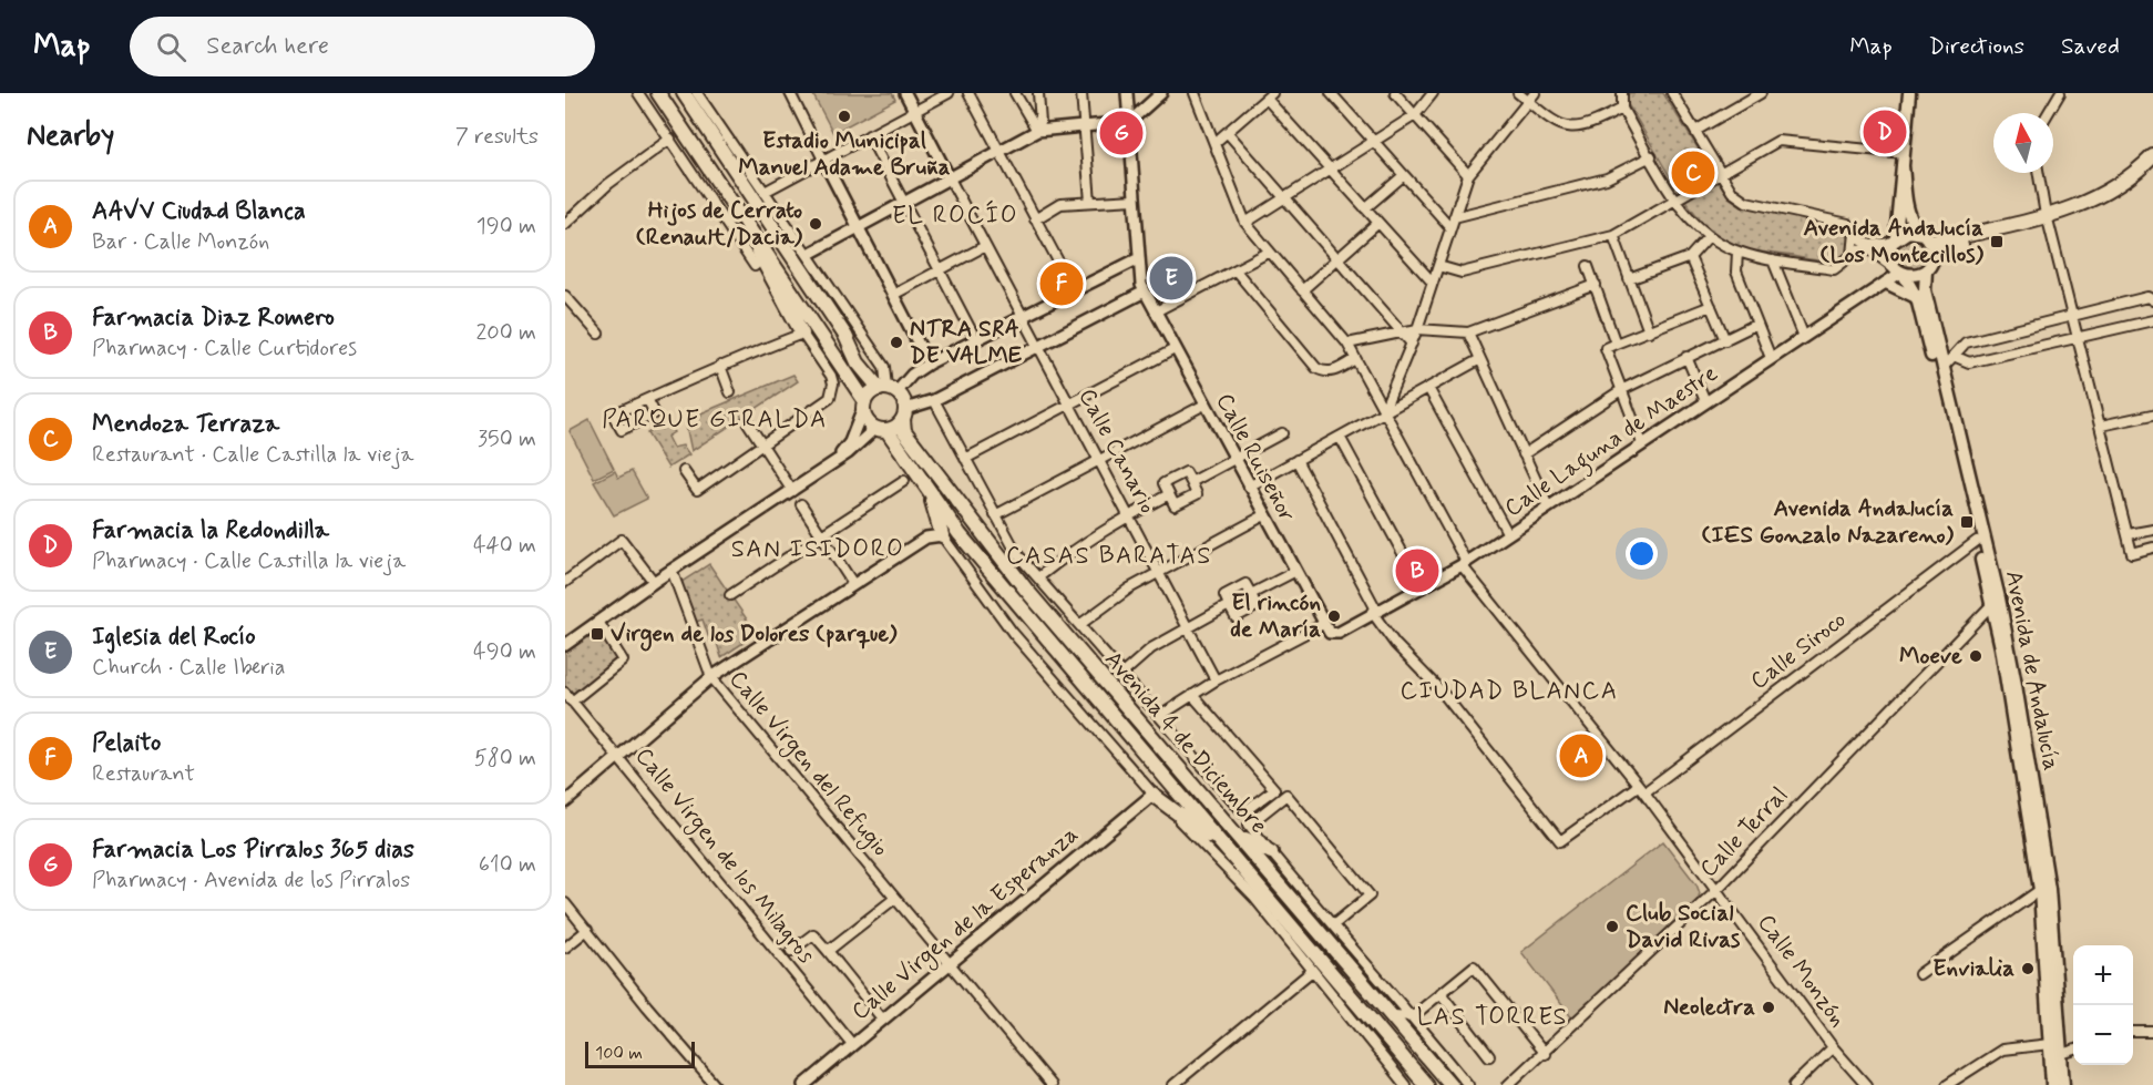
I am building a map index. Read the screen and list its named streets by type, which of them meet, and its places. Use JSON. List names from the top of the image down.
{
  "streets": {
    "main road": ["Avenida de Andalucía", "Avenida 4 de Diciembre"],
    "street": [
      "Calle Laguna de Maestre",
      "Calle Canario",
      "Calle Ruiseñor",
      "Calle Siroco",
      "Calle Virgen del Refugio",
      "Calle Terral",
      "Calle Virgen de los Milagros",
      "Calle Virgen de la Esperanza",
      "Calle Monzón"
    ]
  },
  "crossings": [
    ["Calle Laguna de Maestre", "Calle Ruiseñor"],
    ["Calle Laguna de Maestre", "Calle Siroco"],
    ["Calle Laguna de Maestre", "Avenida de Andalucía"],
    ["Calle Laguna de Maestre", "Calle Monzón"],
    ["Calle Siroco", "Avenida de Andalucía"],
    ["Calle Siroco", "Calle Monzón"],
    ["Avenida de Andalucía", "Calle Terral"],
    ["Calle Virgen del Refugio", "Calle Virgen de la Esperanza"],
    ["Calle Terral", "Calle Monzón"],
    ["Calle Virgen de los Milagros", "Calle Virgen de la Esperanza"]
  ],
  "districts": [
    "EL ROCÍO",
    "PARQUE GIRALDA",
    "SAN ISIDORO",
    "CASAS BARATAS",
    "CIUDAD BLANCA",
    "LAS TORRES"
  ],
  "places": {
    "other": [
      "Estadio Municipal Manuel Adame Bruña",
      "Hijos de Cerrato (Renault/Dacia)",
      "NTRA SRA DE VALME",
      "El rincón de María",
      "Moeve",
      "Club Social David Rivas",
      "Envialia",
      "Neolectra"
    ],
    "transit": ["Avenida Andalucía (Los Montecillos)", "Avenida Andalucía (IES Gonzalo Nazareno)", "Virgen de los Dolores (parque)"]
  },
  "scale_bar": "100 m",
  "north": "top",
  "page": {
    "header": "Map",
    "search": "Search here",
    "nav": ["Map", "Directions", "Saved"],
    "heading": ["Nearby", "7 results"],
    "pins": [
      "D",
      "G",
      "C",
      "E",
      "F",
      "B",
      "A"
    ],
    "list": [
      {
        "mark": "A",
        "name": "AAVV Ciudad Blanca",
        "note": "Bar · Calle Monzón",
        "value": "190 m"
      },
      {
        "mark": "B",
        "name": "Farmacia Diaz Romero",
        "note": "Pharmacy · Calle Curtidores",
        "value": "200 m"
      },
      {
        "mark": "C",
        "name": "Mendoza Terraza",
        "note": "Restaurant · Calle Castilla la vieja",
        "value": "350 m"
      },
      {
        "mark": "D",
        "name": "Farmacia la Redondilla",
        "note": "Pharmacy · Calle Castilla la vieja",
        "value": "440 m"
      },
      {
        "mark": "E",
        "name": "Iglesia del Rocío",
        "note": "Church · Calle Iberia",
        "value": "490 m"
      },
      {
        "mark": "F",
        "name": "Pelaito",
        "note": "Restaurant",
        "value": "580 m"
      },
      {
        "mark": "G",
        "name": "Farmacia Los Pirralos 365 dias",
        "note": "Pharmacy · Avenida de los Pirralos",
        "value": "610 m"
      }
    ],
    "map_buttons": ["+", "−"],
    "scale": "100 m"
  }
}
